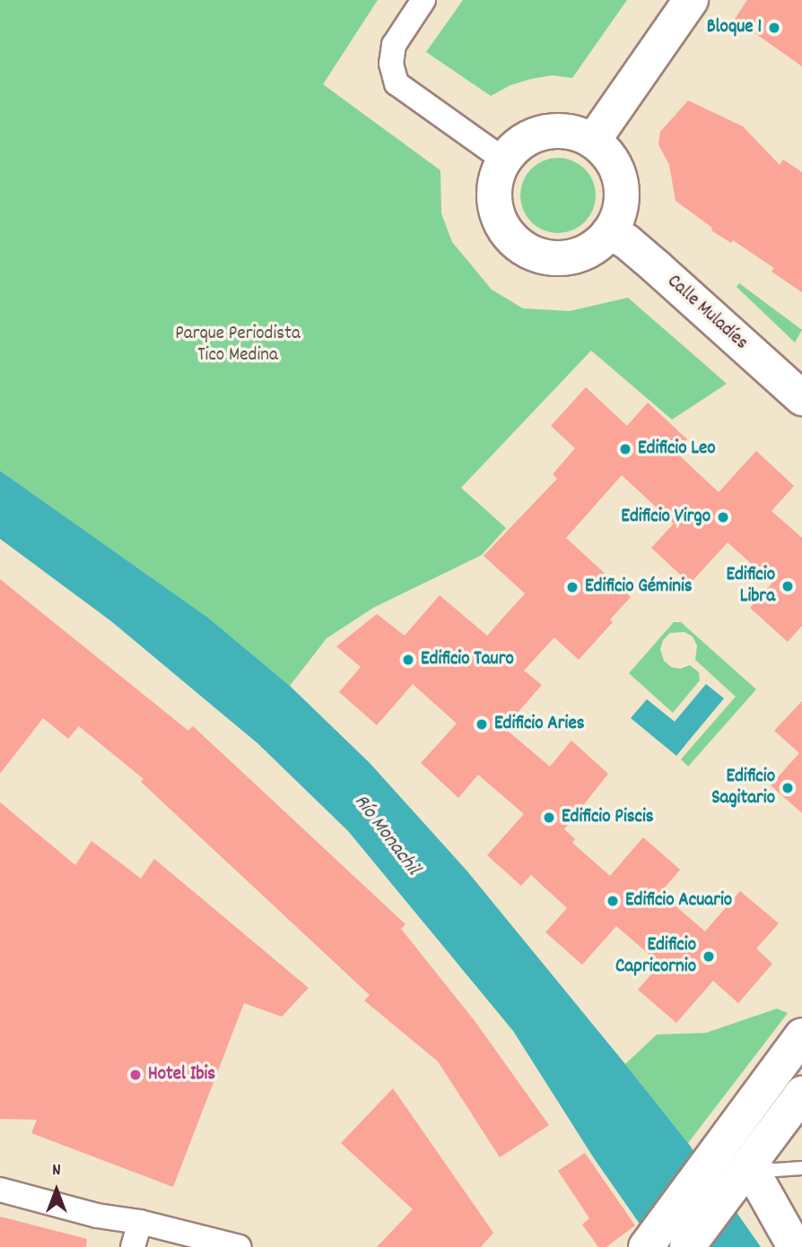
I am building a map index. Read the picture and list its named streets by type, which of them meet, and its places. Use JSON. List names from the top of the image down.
{
  "streets": {
    "street": ["Calle Muladíes"]
  },
  "water": ["Río Monachil"],
  "parks": ["Parque Periodista Tico Medina"],
  "places": [
    "Bloque 1",
    "Edificio Leo",
    "Edificio Virgo",
    "Edificio Libra",
    "Edificio Géminis",
    "Edificio Tauro",
    "Edificio Aries",
    "Edificio Sagitario",
    "Edificio Piscis",
    "Edificio Acuario",
    "Edificio Capricornio",
    "Hotel Ibis"
  ],
  "north": "top"
}
